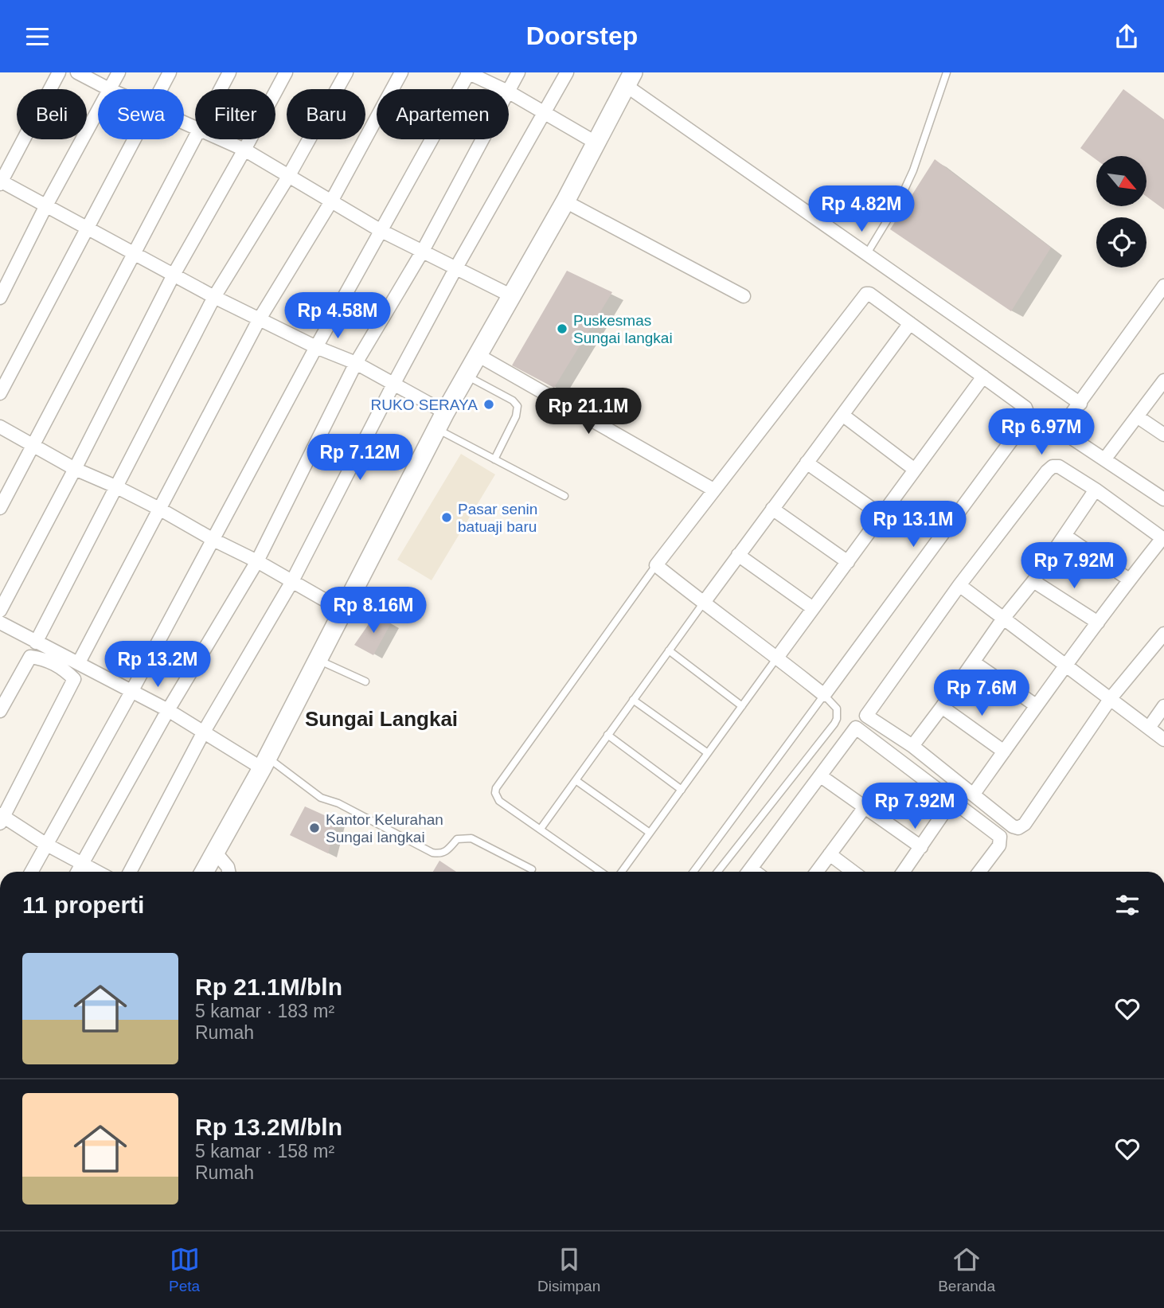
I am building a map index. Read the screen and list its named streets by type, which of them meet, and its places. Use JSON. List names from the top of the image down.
{
  "districts": ["Sungai Langkai"],
  "places": [
    "Puskesmas Sungai langkai",
    "RUKO SERAYA",
    "Pasar senin batuaji baru",
    "Kantor Kelurahan Sungai langkai"
  ],
  "north": "bottom right",
  "page": {
    "header": "Doorstep",
    "chip": [
      "Beli",
      "Sewa",
      "Filter",
      "Baru",
      "Apartemen"
    ],
    "price": [
      "Rp 4.82M",
      "Rp 4.58M",
      "Rp 21.1M",
      "Rp 6.97M",
      "Rp 7.12M",
      "Rp 13.1M",
      "Rp 7.92M",
      "Rp 8.16M",
      "Rp 13.2M",
      "Rp 7.6M",
      "Rp 7.92M"
    ],
    "heading": "11 properti",
    "list": [
      {
        "name": "Rp 21.1M/bln",
        "note": "5 kamar · 183 m² · Rumah"
      },
      {
        "name": "Rp 13.2M/bln",
        "note": "5 kamar · 158 m² · Rumah"
      }
    ],
    "tabs": ["Peta", "Disimpan", "Beranda"]
  }
}
